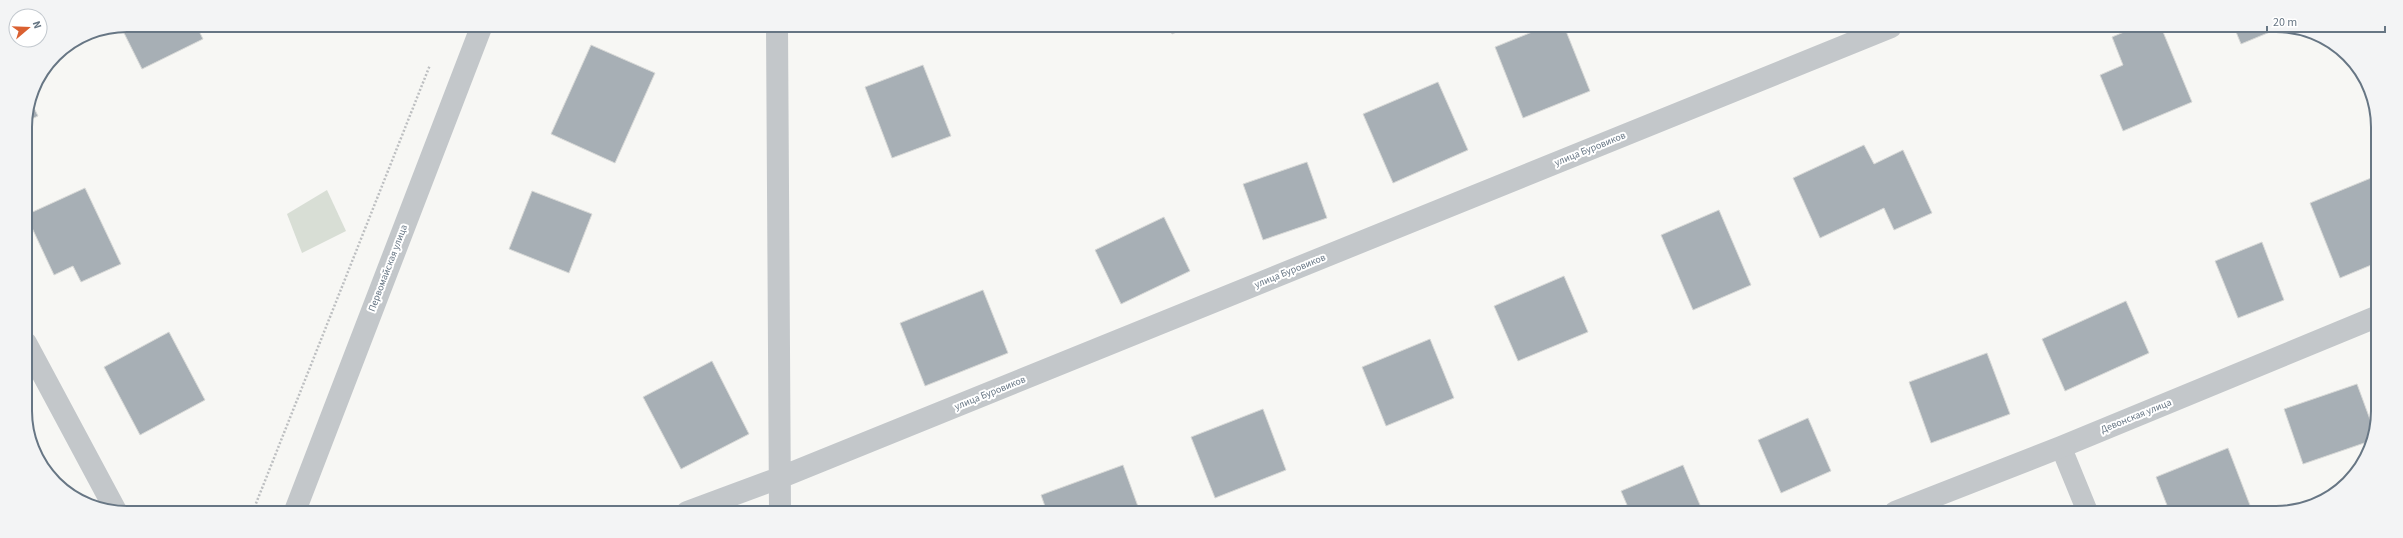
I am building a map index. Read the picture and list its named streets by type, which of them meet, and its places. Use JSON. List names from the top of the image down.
{
  "streets": {
    "street": ["улица Буровиков", "Первомайская улица", "Девонская улица"]
  },
  "scale_bar": "20 m",
  "north": "right"
}
